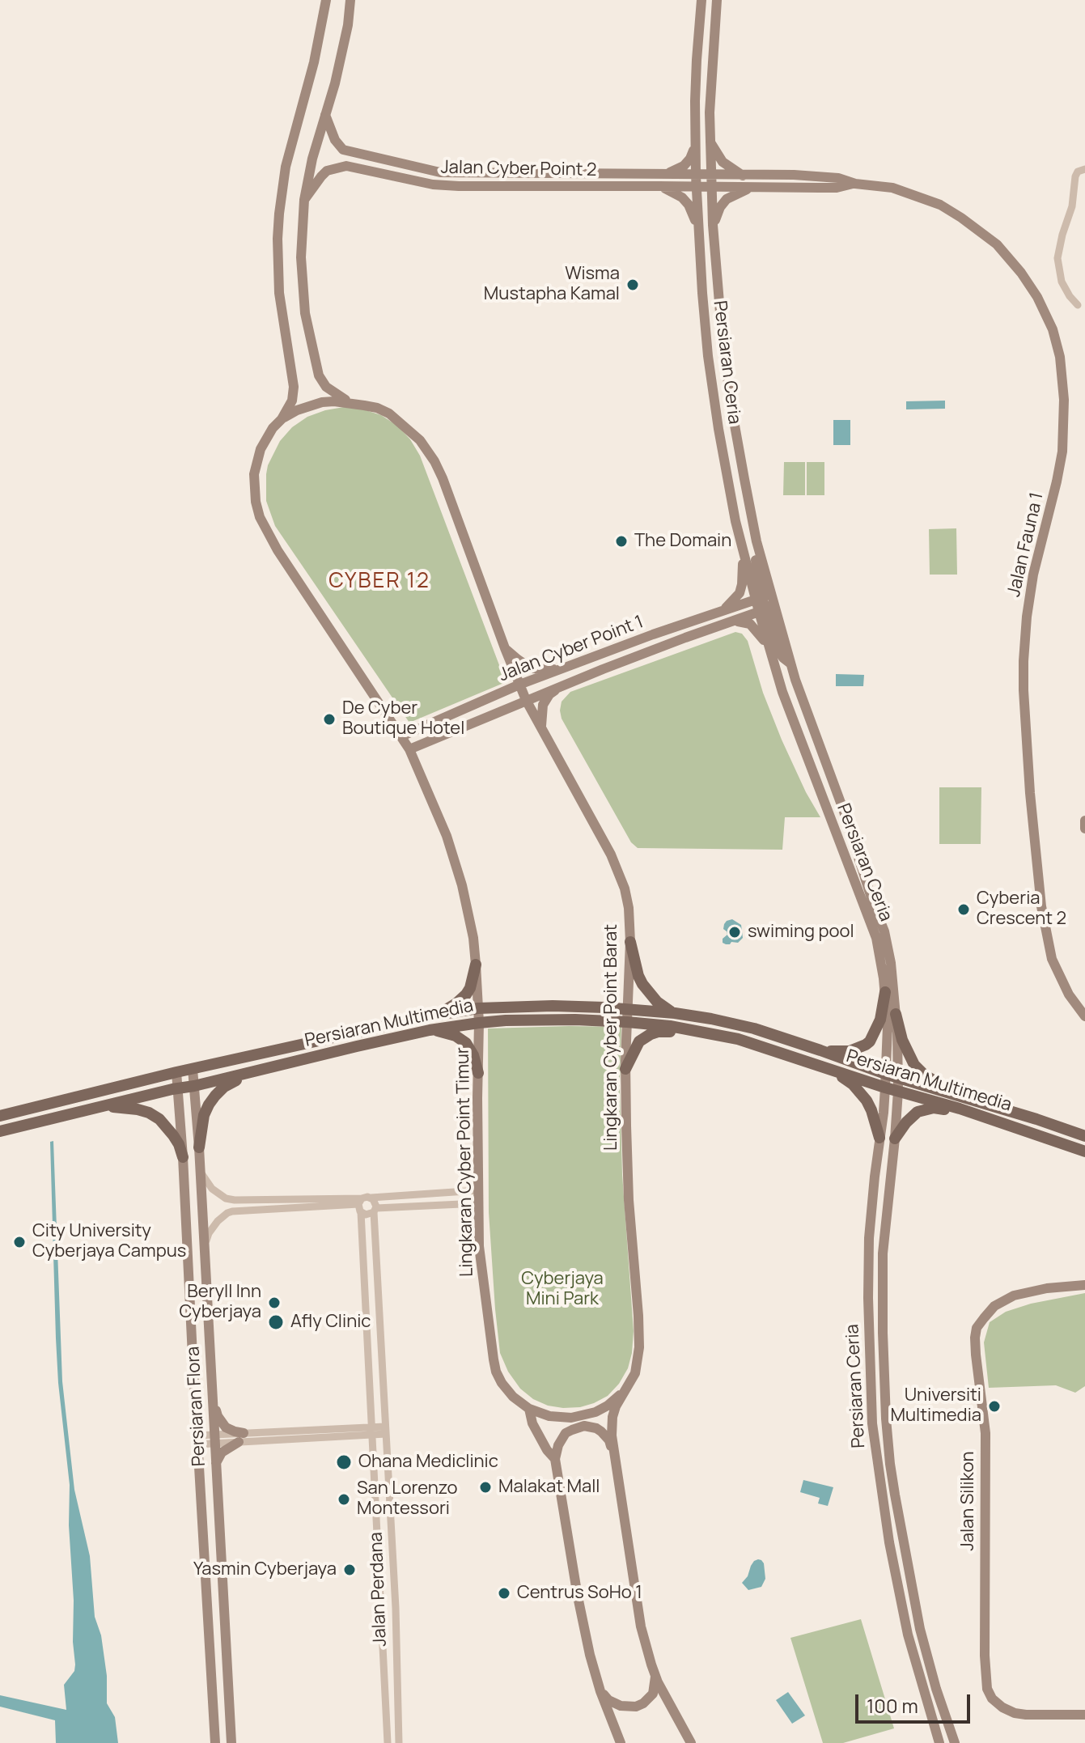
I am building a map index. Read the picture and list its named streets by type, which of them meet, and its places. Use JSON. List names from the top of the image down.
{
  "streets": {
    "main road": ["Persiaran Multimedia"],
    "street": [
      "Jalan Cyber Point 2",
      "Persiaran Ceria",
      "Jalan Fauna 1",
      "Jalan Cyber Point 1",
      "Lingkaran Cyber Point Barat",
      "Lingkaran Cyber Point Timur",
      "Persiaran Flora",
      "Jalan Silikon",
      "Jalan Perdana"
    ]
  },
  "crossings": [
    ["Jalan Cyber Point 2", "Persiaran Ceria"],
    ["Jalan Cyber Point 2", "Jalan Fauna 1"],
    ["Persiaran Ceria", "Jalan Fauna 1"],
    ["Persiaran Ceria", "Jalan Cyber Point 1"],
    ["Persiaran Ceria", "Persiaran Multimedia"],
    ["Jalan Cyber Point 1", "Lingkaran Cyber Point Barat"],
    ["Jalan Cyber Point 1", "Lingkaran Cyber Point Timur"],
    ["Persiaran Multimedia", "Lingkaran Cyber Point Barat"],
    ["Persiaran Multimedia", "Lingkaran Cyber Point Timur"],
    ["Persiaran Multimedia", "Persiaran Flora"]
  ],
  "districts": ["CYBER 12"],
  "parks": ["Cyberjaya Mini Park"],
  "places": [
    "Wisma Mustapha Kamal",
    "The Domain",
    "De Cyber Boutique Hotel",
    "Cyberia Crescent 2",
    "swiming pool",
    "City University Cyberjaya Campus",
    "Beryll Inn Cyberjaya",
    "Afly Clinic",
    "Universiti Multimedia",
    "Ohana Mediclinic",
    "Malakat Mall",
    "San Lorenzo Montessori",
    "Yasmin Cyberjaya",
    "Centrus SoHo 1"
  ],
  "scale_bar": "100 m"
}
